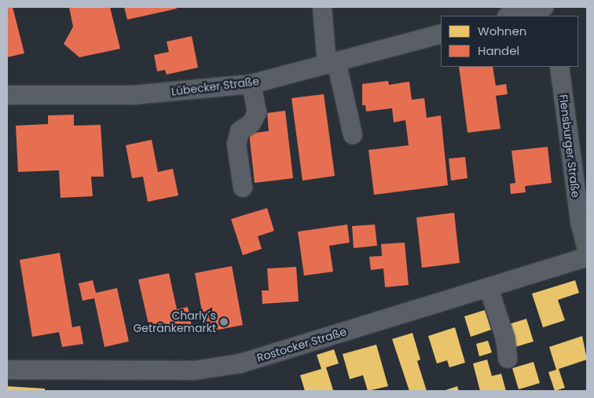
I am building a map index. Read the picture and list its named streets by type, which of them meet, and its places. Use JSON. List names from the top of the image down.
{
  "streets": {
    "street": ["Lübecker Straße", "Flensburger Straße", "Rostocker Straße"]
  },
  "places": ["Charly´s Getränkemarkt"],
  "legend": ["Wohnen", "Handel"]
}
